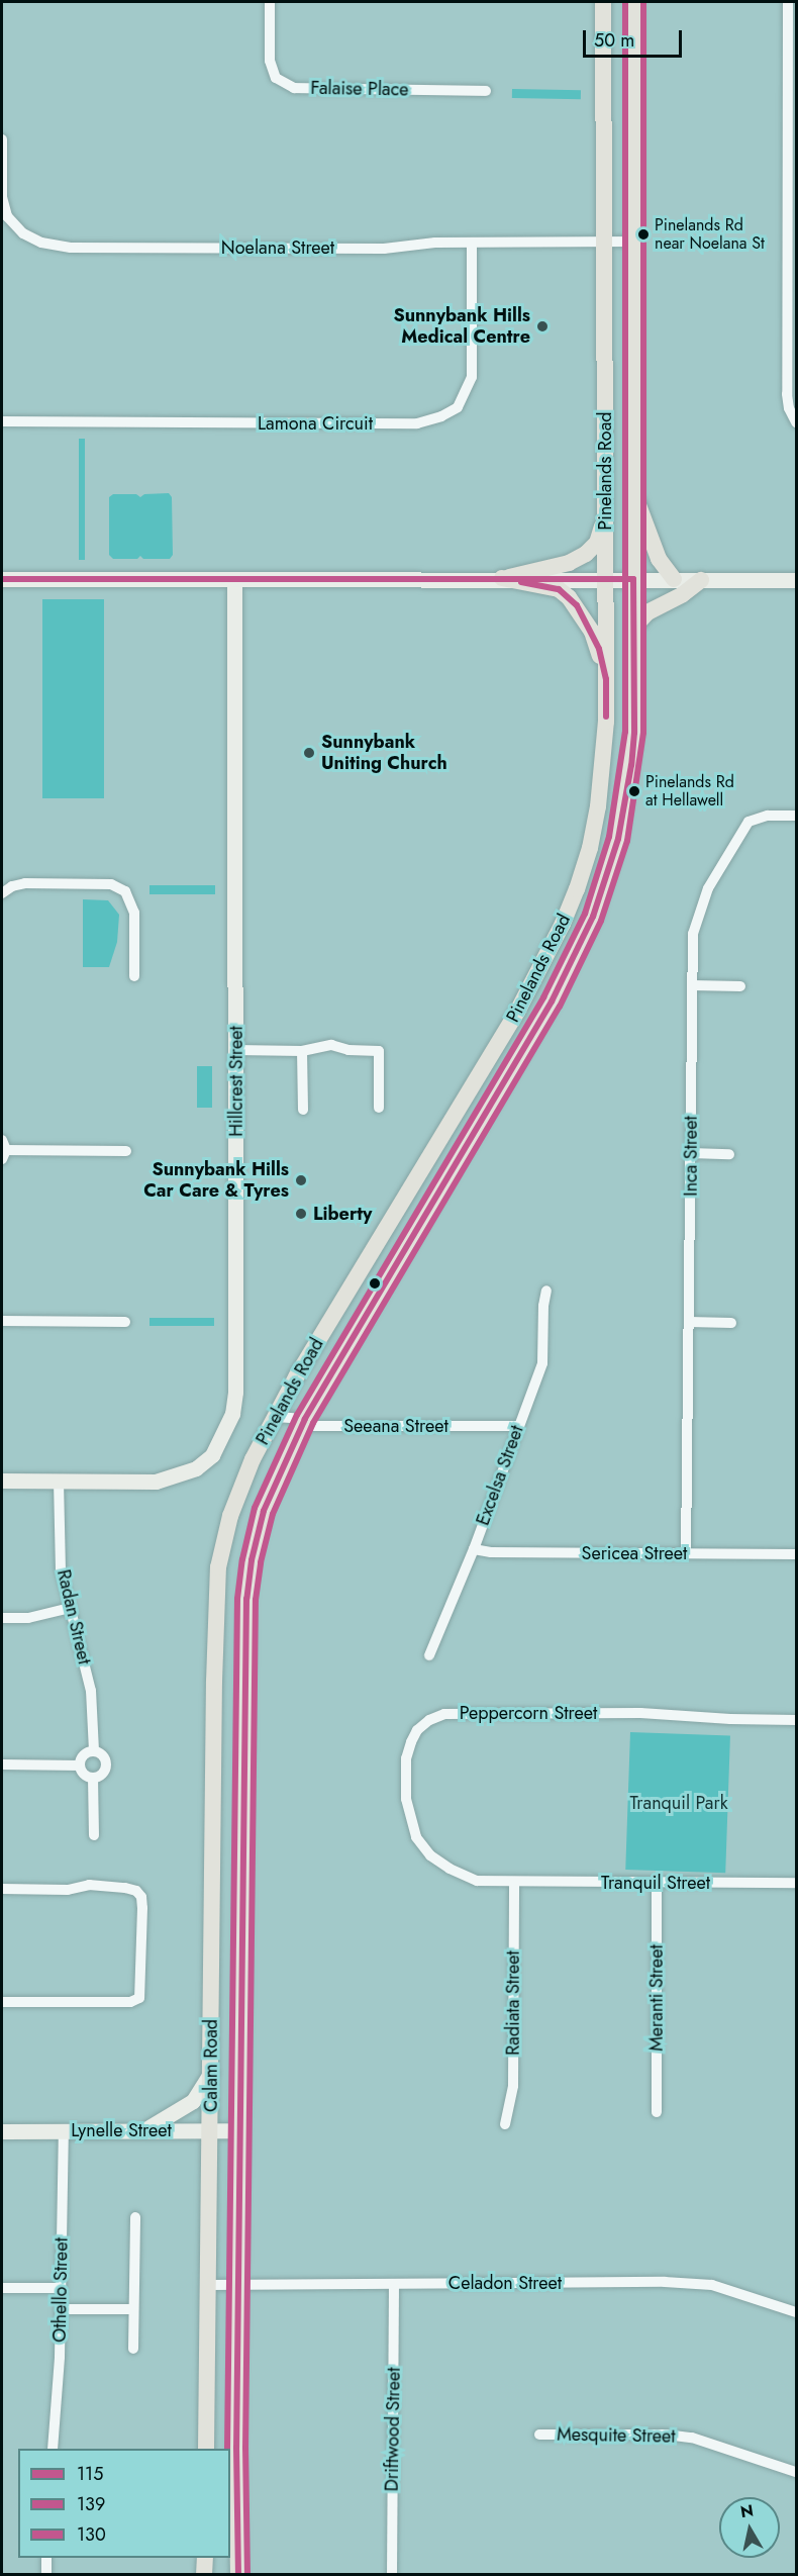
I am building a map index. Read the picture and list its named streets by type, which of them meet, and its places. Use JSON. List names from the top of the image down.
{
  "streets": {
    "main road": ["Pinelands Road", "Calam Road"],
    "street": [
      "Falaise Place",
      "Noelana Street",
      "Lamona Circuit",
      "Hillcrest Street",
      "Inca Street",
      "Seeana Street",
      "Excelsa Street",
      "Sericea Street",
      "Radan Street",
      "Peppercorn Street",
      "Tranquil Street",
      "Meranti Street",
      "Radiata Street",
      "Lynelle Street",
      "Celadon Street",
      "Othello Street",
      "Driftwood Street",
      "Mesquite Street"
    ]
  },
  "crossings": [
    ["Noelana Street", "Lamona Circuit"],
    ["Noelana Street", "Pinelands Road"],
    ["Pinelands Road", "Seeana Street"],
    ["Pinelands Road", "Calam Road"],
    ["Hillcrest Street", "Radan Street"],
    ["Inca Street", "Sericea Street"],
    ["Seeana Street", "Excelsa Street"],
    ["Seeana Street", "Calam Road"],
    ["Excelsa Street", "Sericea Street"],
    ["Peppercorn Street", "Tranquil Street"],
    ["Peppercorn Street", "Radiata Street"],
    ["Tranquil Street", "Meranti Street"],
    ["Tranquil Street", "Radiata Street"],
    ["Calam Road", "Lynelle Street"],
    ["Calam Road", "Celadon Street"],
    ["Lynelle Street", "Othello Street"],
    ["Celadon Street", "Driftwood Street"]
  ],
  "parks": ["Tranquil Park"],
  "places": [
    "Pinelands Rd near Noelana St",
    "Sunnybank Hills Medical Centre",
    "Sunnybank Uniting Church",
    "Pinelands Rd at Hellawell",
    "Sunnybank Hills Car Care & Tyres",
    "Liberty"
  ],
  "lines": ["transit line 139", "transit line 130", "transit line 115"],
  "legend": ["115", "139", "130"],
  "scale_bar": "50 m",
  "north": "top"
}
